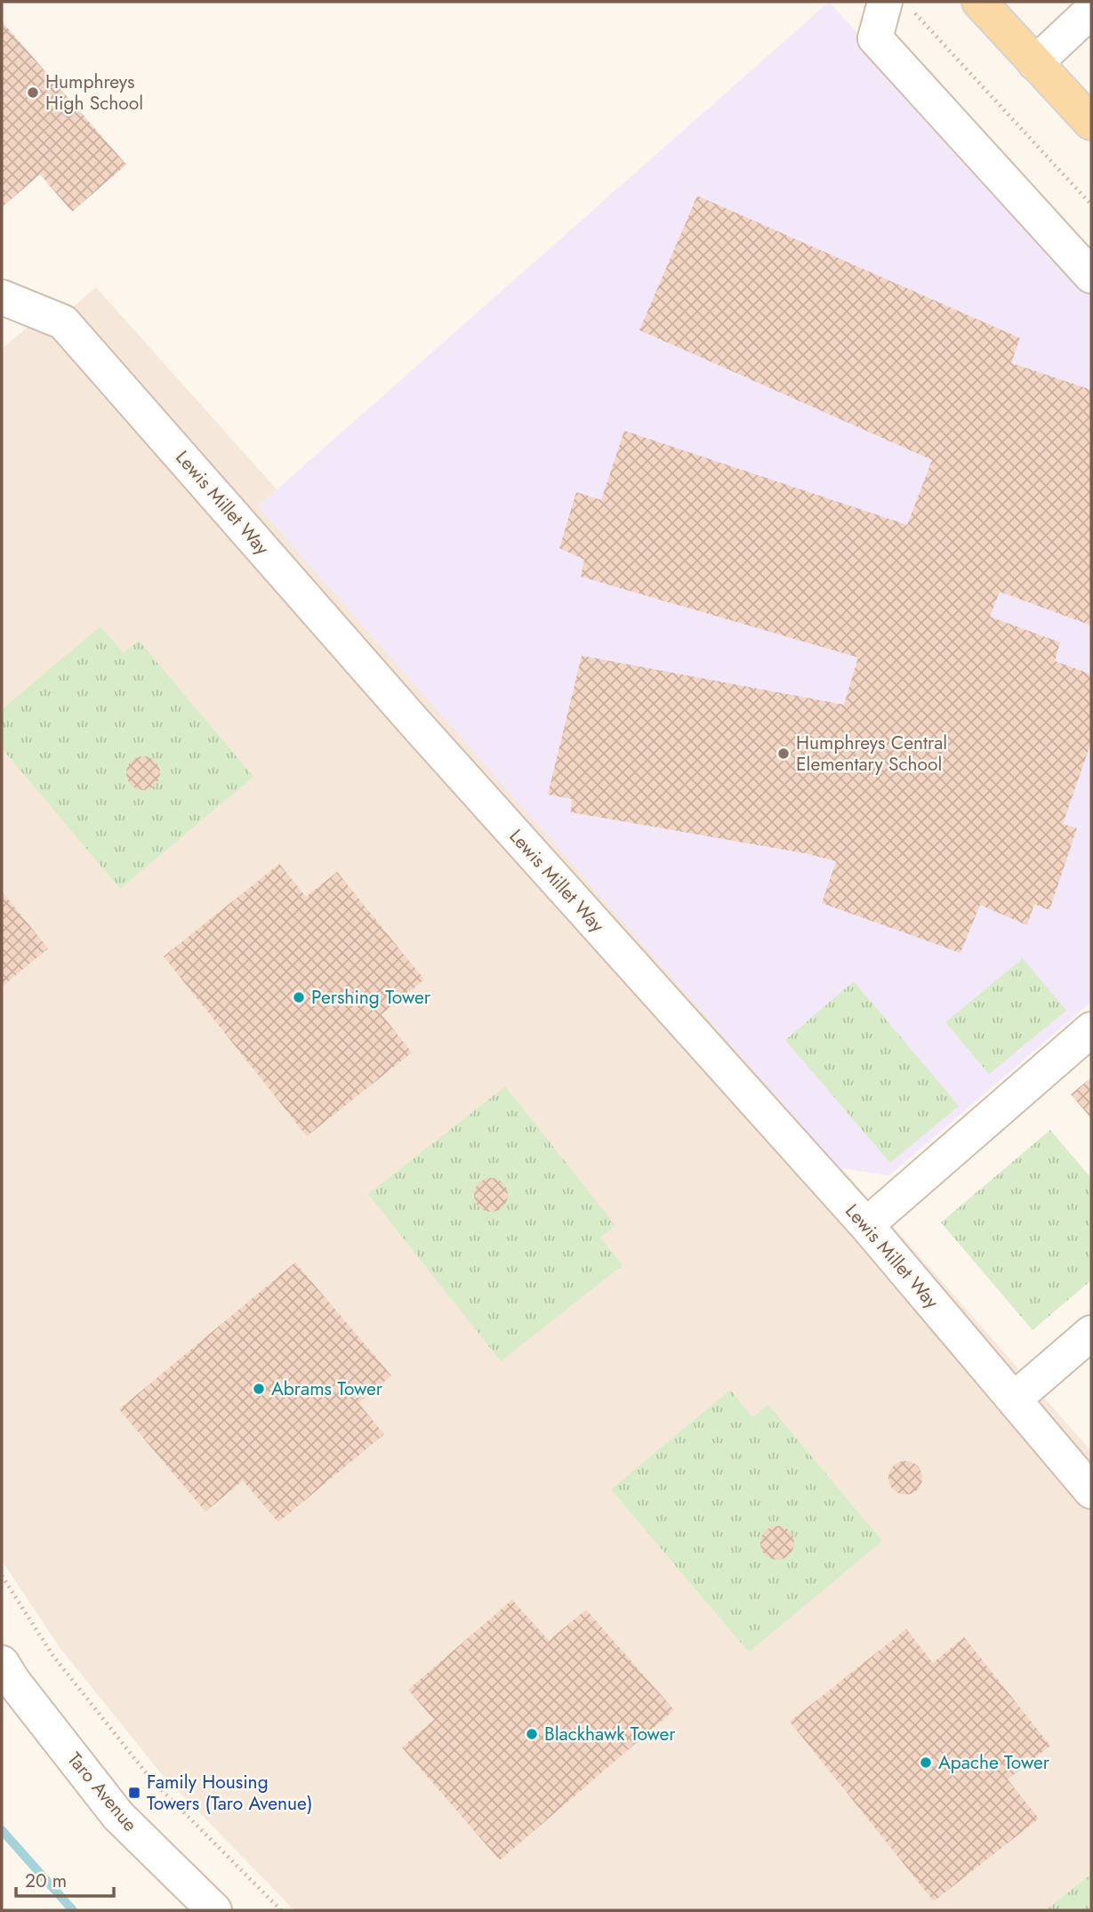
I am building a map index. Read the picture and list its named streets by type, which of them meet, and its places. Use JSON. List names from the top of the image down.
{
  "streets": {
    "street": ["Lewis Millet Way", "Taro Avenue"]
  },
  "places": {
    "other": [
      "Humphreys High School",
      "Humphreys Central Elementary School",
      "Pershing Tower",
      "Abrams Tower",
      "Blackhawk Tower",
      "Apache Tower"
    ],
    "transit": ["Family Housing Towers (Taro Avenue)"]
  },
  "scale_bar": "20 m"
}
